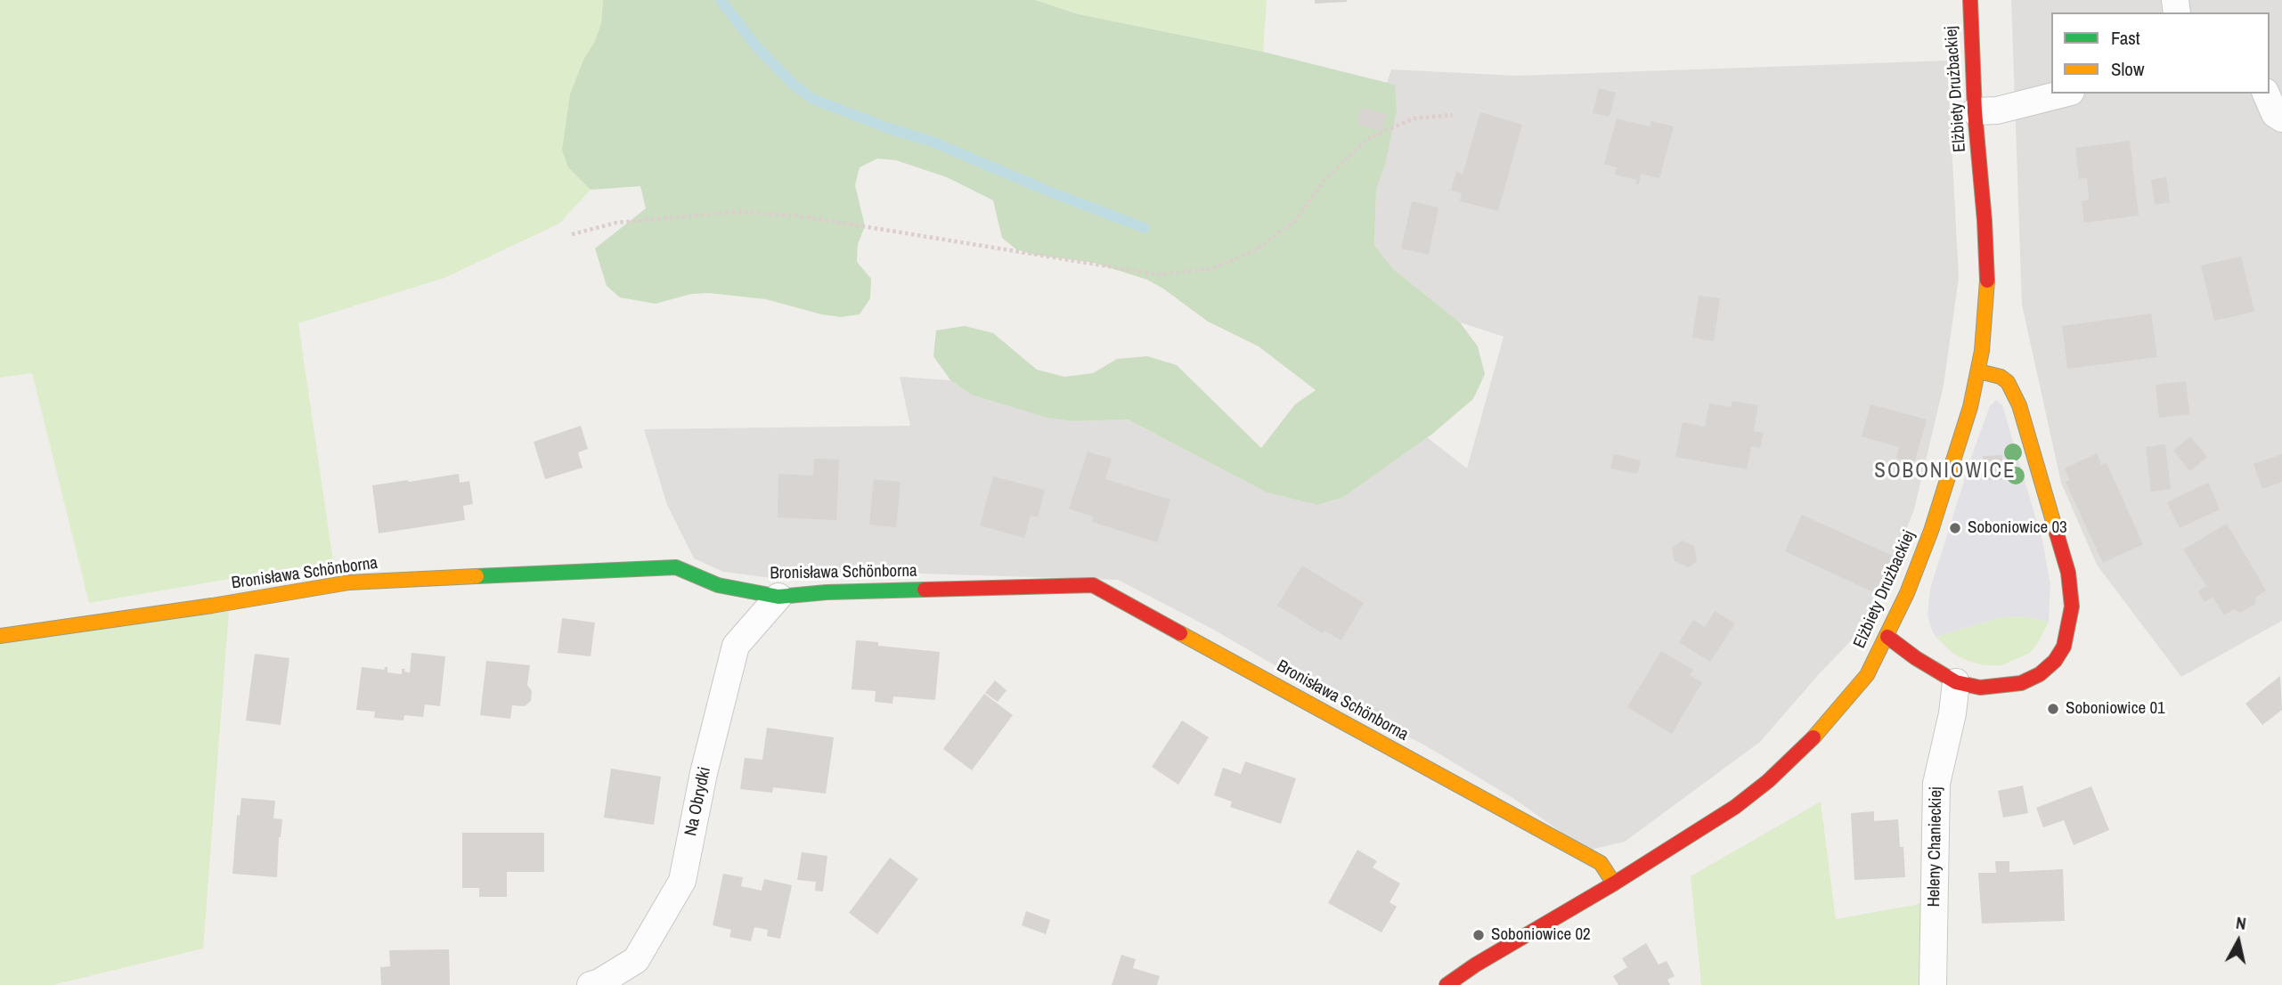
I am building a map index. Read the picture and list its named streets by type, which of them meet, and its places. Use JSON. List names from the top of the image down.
{
  "streets": {
    "street": [
      "Elżbiety Drużbackiej",
      "Bronisława Schönborna",
      "Na Obrydki",
      "Heleny Chanieckiej"
    ]
  },
  "crossings": [
    ["Elżbiety Drużbackiej", "Bronisława Schönborna"],
    ["Bronisława Schönborna", "Na Obrydki"]
  ],
  "districts": ["SOBONIOWICE"],
  "places": ["Soboniowice 03", "Soboniowice 01", "Soboniowice 02"],
  "legend": ["Fast", "Slow"],
  "north": "top"
}
